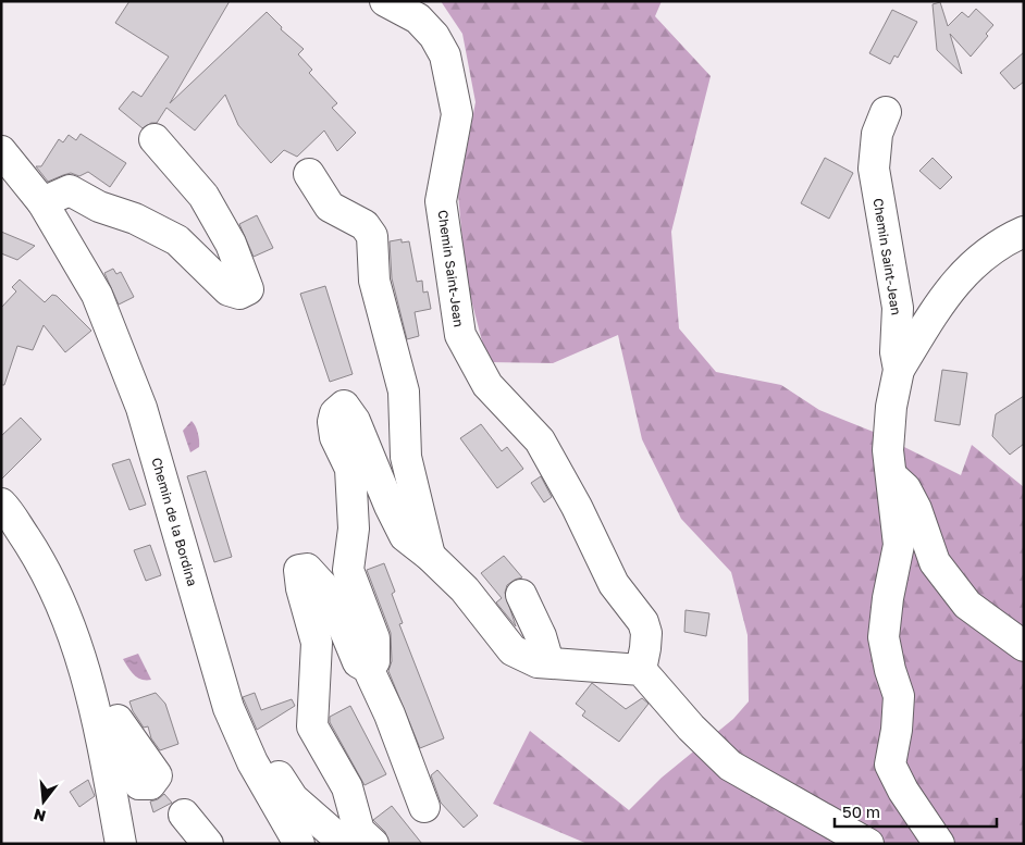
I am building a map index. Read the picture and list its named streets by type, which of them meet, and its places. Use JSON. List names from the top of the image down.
{
  "streets": {
    "street": ["Chemin Saint-Jean", "Chemin de la Bordina"]
  },
  "scale_bar": "50 m",
  "north": "bottom"
}
